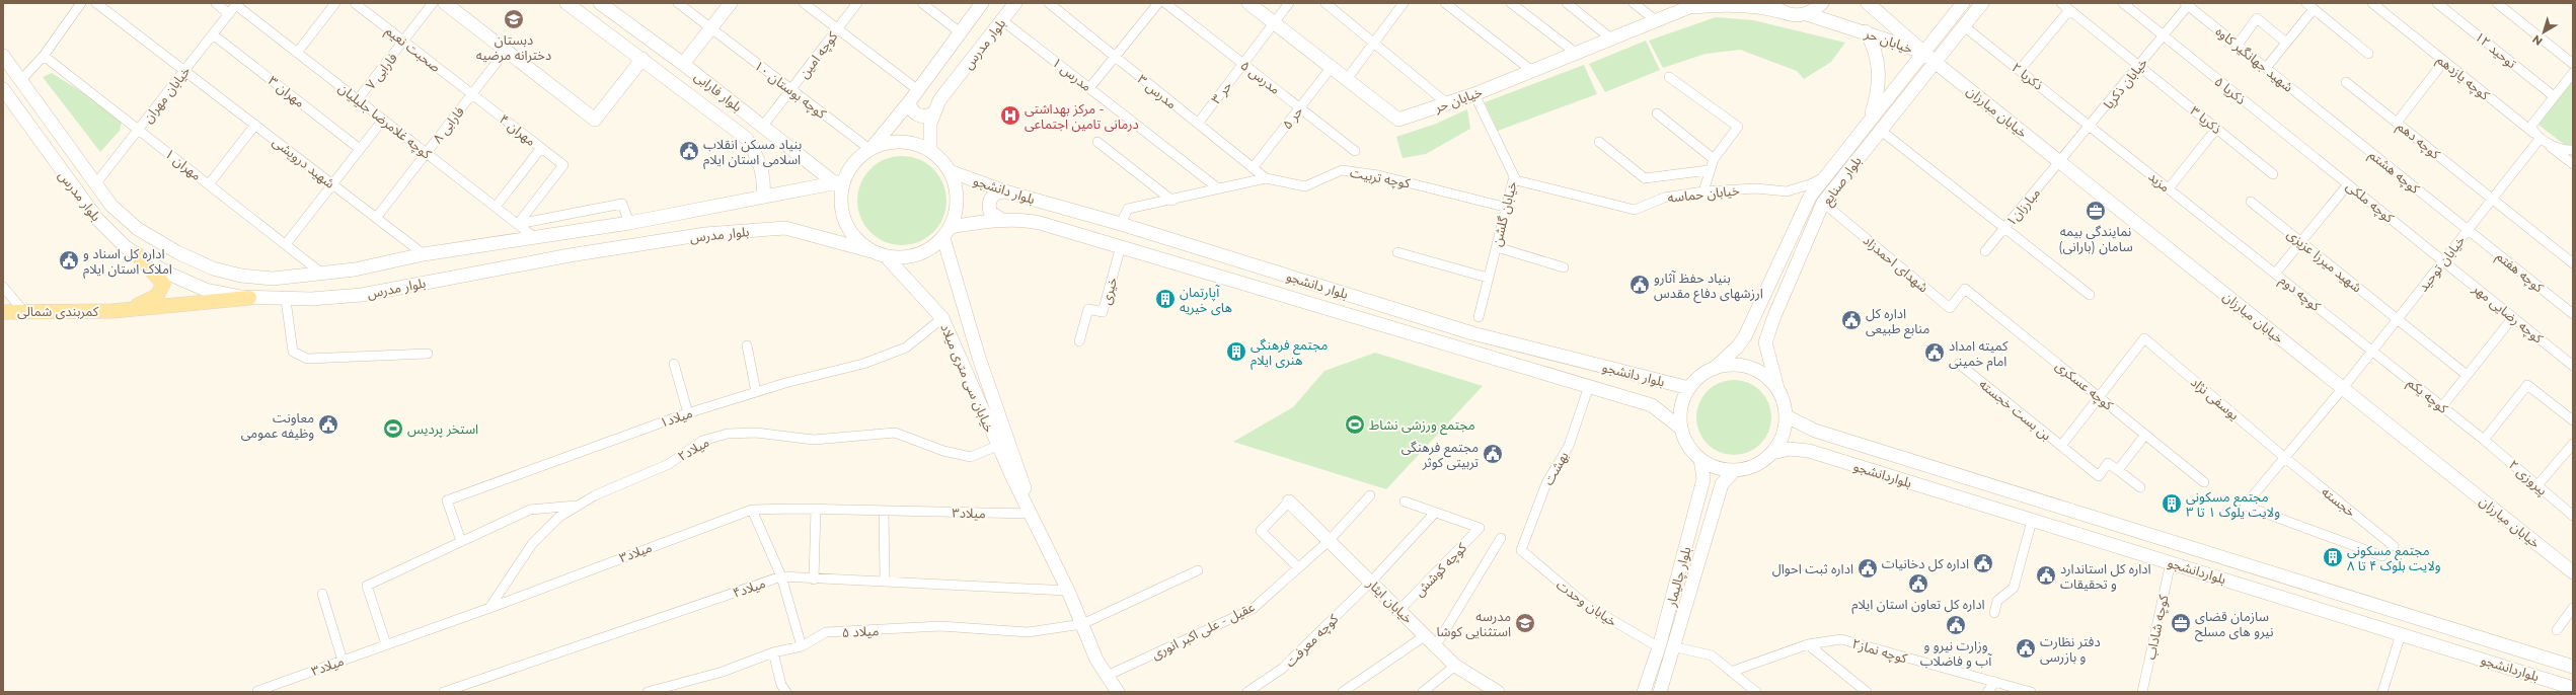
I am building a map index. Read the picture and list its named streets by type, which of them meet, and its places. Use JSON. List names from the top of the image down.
{
  "streets": {
    "main road": [
      "خیابان حر",
      "بلوار مدرس",
      "بلوار فارابی",
      "خیابان مبارزان",
      "بلوار صنایع",
      "بلوار دانشجو",
      "کمربندی شمالی",
      "خیابان سی متری میلاد",
      "بلواردانشجو",
      "بلوار چالیمار",
      "خیابان ایثار"
    ],
    "street": [
      "صحبت نعیم",
      "توحید ۱۲",
      "کوچه امین",
      "شهید جهانگیر کاوه",
      "فارابی ۷",
      "مدرس ۱",
      "ذکریا ۲",
      "مدرس ۵",
      "کوچه یازدهم",
      "خیابان ذکریا",
      "کوچه بوستان ۱۰",
      "ذکریا ۵",
      "مهران ۳",
      "مدرس ۳",
      "حر ۳",
      "خیابان مهران",
      "حر ۵",
      "ذکریا ۳",
      "کوچه غلامرضا جلیلیان",
      "فارابی ۸",
      "مهران ۴",
      "کوچه دهم",
      "شهید درویشی",
      "مهران ۱",
      "کوچه هشتم",
      "کوچه تربیت",
      "مزید",
      "خیابان حماسه",
      "کوچه ملکی",
      "مبارزان۱",
      "خیابان گلشن",
      "شهید میرزا عزیزی",
      "شهدای احمدزاد",
      "خیابان توحید",
      "کوچه هفتم",
      "خیری",
      "کوچه دوم",
      "کوچه رضایی مهر",
      "کوچه عسکری",
      "کوچه یکم",
      "یوسفی نژاد",
      "بن بست خجسته",
      "میلاد۱",
      "میلاد۲",
      "بهشت",
      "پیروزی ۲",
      "خجسته",
      "میلاد۳",
      "کوچه کوشش",
      "میلاد۴",
      "خیابان وحدت",
      "کوچه شاداب",
      "عقیل - علی اکبر انوری",
      "میلاد ۵",
      "کوچه معرفت",
      "کوچه نماز۲"
    ]
  },
  "crossings": [
    ["خیابان حر", "حر ۳"],
    ["خیابان حر", "خیابان مبارزان"],
    ["خیابان حر", "حر ۵"],
    ["خیابان حر", "بلوار صنایع"],
    ["خیابان حر", "خیابان گلشن"],
    ["بلوار مدرس", "مدرس ۱"],
    ["بلوار مدرس", "کوچه بوستان ۱۰"],
    ["بلوار مدرس", "بلوار فارابی"],
    ["بلوار مدرس", "خیابان مهران"],
    ["بلوار مدرس", "کوچه غلامرضا جلیلیان"],
    ["بلوار مدرس", "شهید درویشی"],
    ["بلوار مدرس", "مهران ۱"],
    ["بلوار مدرس", "بلوار دانشجو"],
    ["بلوار مدرس", "خیابان سی متری میلاد"],
    ["صحبت نعیم", "فارابی ۷"],
    ["صحبت نعیم", "فارابی ۸"],
    ["صحبت نعیم", "مهران ۴"],
    ["توحید ۱۲", "خیابان توحید"],
    ["کوچه امین", "کوچه بوستان ۱۰"],
    ["کوچه امین", "بلوار فارابی"],
    ["شهید جهانگیر کاوه", "خیابان ذکریا"],
    ["شهید جهانگیر کاوه", "کوچه هشتم"],
    ["فارابی ۷", "کوچه غلامرضا جلیلیان"],
    ["مدرس ۱", "کوچه تربیت"],
    ["ذکریا ۲", "خیابان ذکریا"],
    ["ذکریا ۲", "بلوار صنایع"],
    ["ذکریا ۲", "مزید"],
    ["مدرس ۵", "حر ۳"],
    ["مدرس ۵", "حر ۵"],
    ["کوچه یازدهم", "خیابان توحید"],
    ["خیابان ذکریا", "ذکریا ۵"],
    ["خیابان ذکریا", "خیابان مبارزان"],
    ["خیابان ذکریا", "ذکریا ۳"],
    ["خیابان ذکریا", "مزید"],
    ["خیابان ذکریا", "مبارزان۱"],
    ["کوچه بوستان ۱۰", "بلوار فارابی"],
    ["کوچه بوستان ۱۰", "بلوار دانشجو"],
    ["کوچه بوستان ۱۰", "خیابان سی متری میلاد"],
    ["ذکریا ۵", "کوچه ملکی"],
    ["مهران ۳", "خیابان مهران"],
    ["بلوار فارابی", "بلوار دانشجو"],
    ["بلوار فارابی", "خیابان سی متری میلاد"],
    ["مدرس ۳", "حر ۳"],
    ["مدرس ۳", "حر ۵"],
    ["مدرس ۳", "کوچه تربیت"],
    ["خیابان مهران", "کوچه غلامرضا جلیلیان"],
    ["خیابان مهران", "شهید درویشی"],
    ["خیابان مهران", "مهران ۱"],
    ["خیابان مبارزان", "بلوار صنایع"],
    ["خیابان مبارزان", "مبارزان۱"],
    ["خیابان مبارزان", "خیابان توحید"],
    ["کوچه غلامرضا جلیلیان", "فارابی ۸"],
    ["کوچه غلامرضا جلیلیان", "مهران ۴"],
    ["فارابی ۸", "مهران ۴"],
    ["فارابی ۸", "شهید درویشی"],
    ["کوچه دهم", "خیابان توحید"],
    ["کوچه هشتم", "خیابان توحید"],
    ["کوچه هشتم", "کوچه هفتم"],
    ["کوچه تربیت", "بلوار دانشجو"],
    ["کوچه تربیت", "خیابان گلشن"],
    ["بلوار صنایع", "بلوار دانشجو"],
    ["بلوار صنایع", "خیابان حماسه"],
    ["بلوار صنایع", "شهدای احمدزاد"],
    ["بلوار صنایع", "بلواردانشجو"],
    ["بلوار صنایع", "بلوار چالیمار"],
    ["مزید", "کوچه دوم"],
    ["بلوار دانشجو", "خیری"],
    ["بلوار دانشجو", "خیابان سی متری میلاد"],
    ["بلوار دانشجو", "بهشت"],
    ["بلوار دانشجو", "بلواردانشجو"],
    ["بلوار دانشجو", "بلوار چالیمار"],
    ["خیابان حماسه", "خیابان گلشن"],
    ["کوچه ملکی", "خیابان توحید"],
    ["کوچه ملکی", "کوچه رضایی مهر"],
    ["شهید میرزا عزیزی", "خیابان توحید"],
    ["شهدای احمدزاد", "کوچه عسکری"],
    ["خیابان توحید", "کوچه هفتم"],
    ["خیابان توحید", "کوچه دوم"],
    ["خیابان توحید", "کوچه رضایی مهر"],
    ["خیابان توحید", "کوچه یکم"],
    ["کوچه دوم", "کوچه یکم"],
    ["خیابان سی متری میلاد", "میلاد۱"],
    ["خیابان سی متری میلاد", "میلاد۲"],
    ["خیابان سی متری میلاد", "میلاد۳"],
    ["خیابان سی متری میلاد", "میلاد۴"],
    ["خیابان سی متری میلاد", "عقیل - علی اکبر انوری"],
    ["خیابان سی متری میلاد", "میلاد ۵"],
    ["کوچه عسکری", "بن بست خجسته"],
    ["کوچه یکم", "پیروزی ۲"],
    ["یوسفی نژاد", "بن بست خجسته"],
    ["یوسفی نژاد", "خجسته"],
    ["میلاد۲", "میلاد۳"],
    ["بهشت", "خیابان وحدت"],
    ["بلواردانشجو", "بلوار چالیمار"],
    ["بلواردانشجو", "کوچه شاداب"],
    ["کوچه کوشش", "خیابان ایثار"],
    ["کوچه کوشش", "کوچه معرفت"],
    ["بلوار چالیمار", "خیابان وحدت"],
    ["خیابان ایثار", "عقیل - علی اکبر انوری"],
    ["خیابان ایثار", "کوچه معرفت"],
    ["خیابان وحدت", "کوچه نماز۲"]
  ],
  "places": {
    "school or university": ["دبستان دخترانه مرضیه", "مدرسه استثنایی کوشا"],
    "hospital": ["مرکز بهداشتی - درمانی تامین اجتماعی"],
    "public building": [
      "بنیاد مسکن انقلاب اسلامی استان ایلام",
      "اداره کل اسناد و املاک استان ایلام",
      "بنیاد حفظ آثارو ارزشهای دفاع مقدس",
      "اداره کل منابع طبیعی",
      "کمیته امداد امام خمینی",
      "معاونت وظیفه عمومی",
      "مجتمع فرهنگی تربیتی کوثر",
      "اداره کل دخانیات",
      "اداره ثبت احوال",
      "اداره کل استاندارد و تحقیقات",
      "اداره کل تعاون استان ایلام",
      "وزارت نیرو و آب و فاضلاب",
      "دفتر نظارت و بازرسی"
    ],
    "office": ["نمایندگی بیمه سامان (بارانی)", "سازمان قضای نیرو های مسلح"],
    "building": [
      "آپارتمان های خیریه",
      "مجتمع فرهنگی هنری ایلام",
      "مجتمع مسکونی ولایت یلوک ۱ تا ۳",
      "مجتمع مسکونی ولایت بلوک ۴ تا ۸"
    ],
    "sports": ["مجتمع ورزشی نشاط", "استخر پردیس"]
  },
  "north": "bottom left"
}
